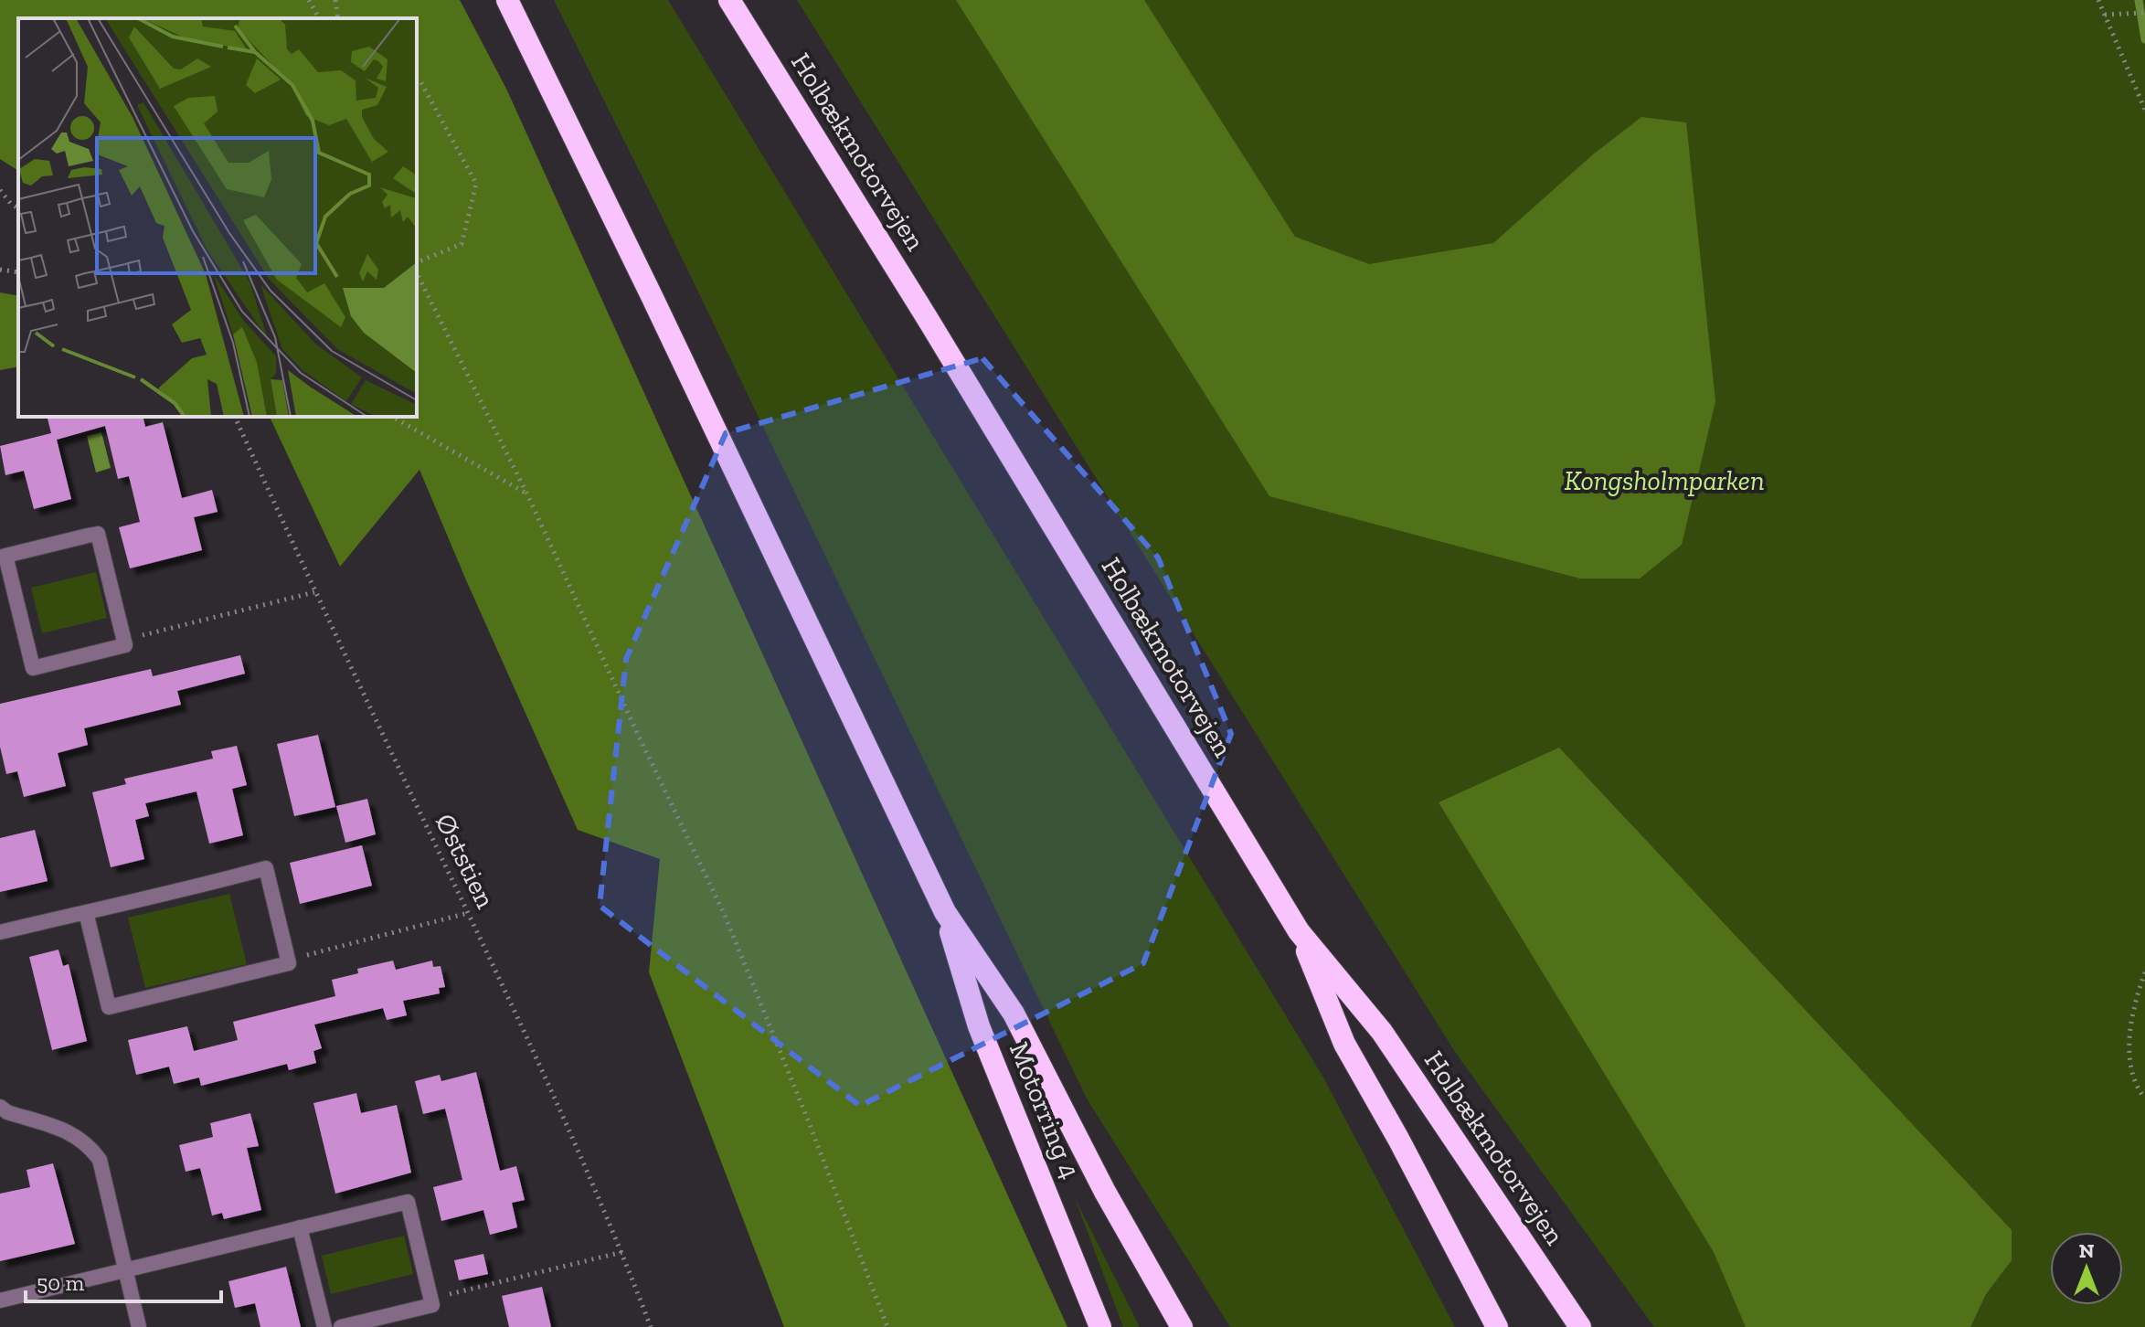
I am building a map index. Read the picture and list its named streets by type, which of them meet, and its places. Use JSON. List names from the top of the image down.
{
  "streets": {
    "highway": ["Holbækmotorvejen", "Motorring 4"],
    "path": ["Øststien"]
  },
  "parks": ["Kongsholmparken"],
  "scale_bar": "50 m",
  "north": "top"
}
